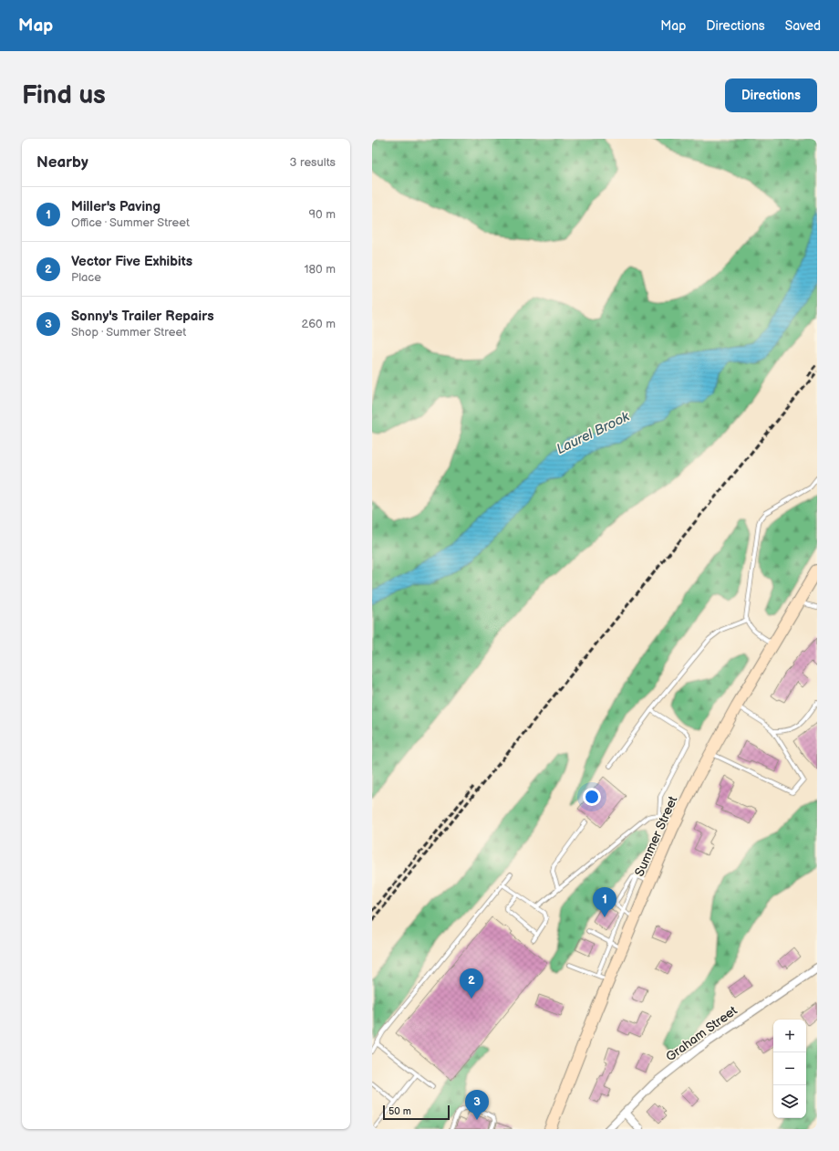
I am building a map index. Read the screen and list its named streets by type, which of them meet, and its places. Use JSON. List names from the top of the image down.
{
  "streets": {
    "main road": ["Summer Street"],
    "street": ["Graham Street"]
  },
  "water": ["Laurel Brook"],
  "scale_bar": "50 m",
  "page": {
    "header": "Map",
    "nav": ["Map", "Directions", "Saved"],
    "buttons": "Directions",
    "title": "Find us",
    "heading": ["Nearby", "3 results"],
    "list": [
      {
        "mark": "1",
        "name": "Miller's Paving",
        "note": "Office · Summer Street",
        "value": "90 m"
      },
      {
        "mark": "2",
        "name": "Vector Five Exhibits",
        "note": "Place",
        "value": "180 m"
      },
      {
        "mark": "3",
        "name": "Sonny's Trailer Repairs",
        "note": "Shop · Summer Street",
        "value": "260 m"
      }
    ],
    "pins": ["1", "2", "3"],
    "map_buttons": ["+", "−"],
    "scale": "50 m"
  }
}
